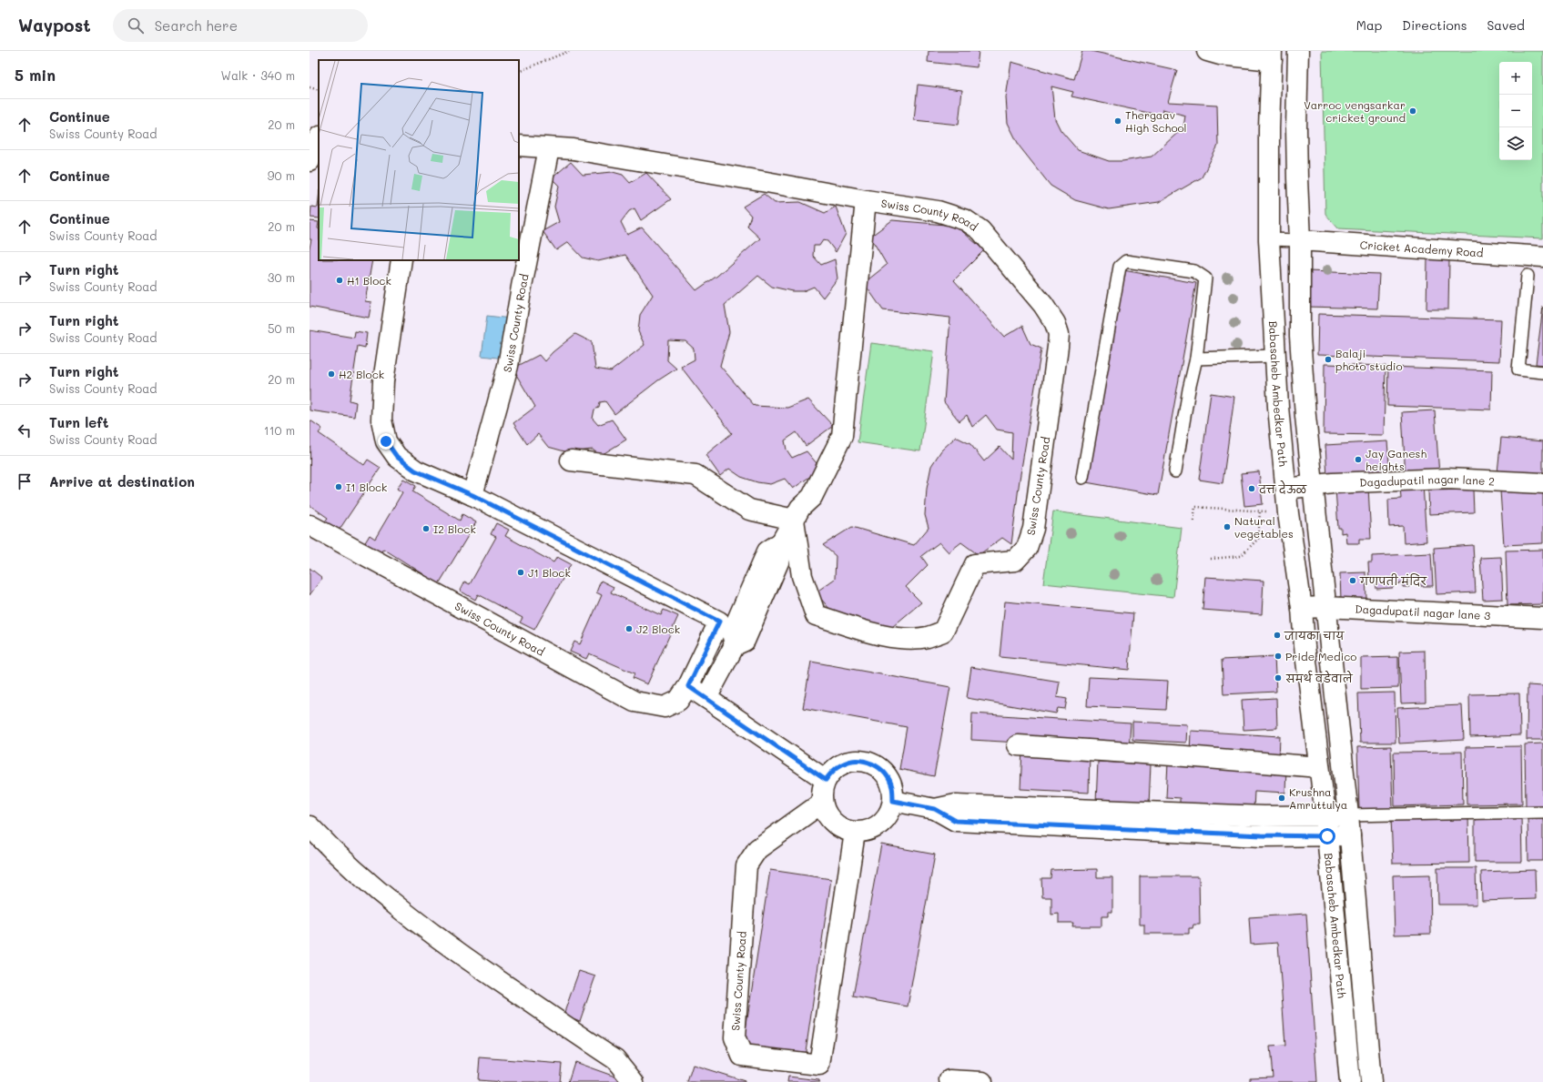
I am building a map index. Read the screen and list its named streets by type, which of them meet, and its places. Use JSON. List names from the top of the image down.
{
  "streets": {
    "street": [
      "Swiss County Road",
      "Cricket Academy Road",
      "Babasaheb Ambedkar Path",
      "Dagadupatil nagar lane 2",
      "Dagadupatil nagar lane 3"
    ]
  },
  "crossings": [
    ["Cricket Academy Road", "Babasaheb Ambedkar Path"],
    ["Babasaheb Ambedkar Path", "Dagadupatil nagar lane 2"],
    ["Babasaheb Ambedkar Path", "Dagadupatil nagar lane 3"]
  ],
  "places": [
    "Varroc vengsarkar cricket ground",
    "Thergaav High School",
    "H1 Block",
    "Balaji photo studio",
    "H2 Block",
    "Jay Ganesh heights",
    "I1 Block",
    "दत्त देऊळ",
    "Natural vegetables",
    "I2 Block",
    "J1 Block",
    "गणपती मंदिर",
    "J2 Block",
    "जायका चाय",
    "Pride Medico",
    "समर्थ वडेवाले",
    "Krushna Amruttulya"
  ],
  "page": {
    "header": "Waypost",
    "search": "Search here",
    "nav": ["Map", "Directions", "Saved"],
    "heading": ["5 min", "Walk · 340 m"],
    "map_buttons": ["+", "−"],
    "list": [
      ["Continue", "Swiss County Road", "20 m"],
      ["Continue", "90 m"],
      ["Continue", "Swiss County Road", "20 m"],
      ["Turn right", "Swiss County Road", "30 m"],
      ["Turn right", "Swiss County Road", "50 m"],
      ["Turn right", "Swiss County Road", "20 m"],
      ["Turn left", "Swiss County Road", "110 m"],
      "Arrive at destination"
    ]
  }
}
